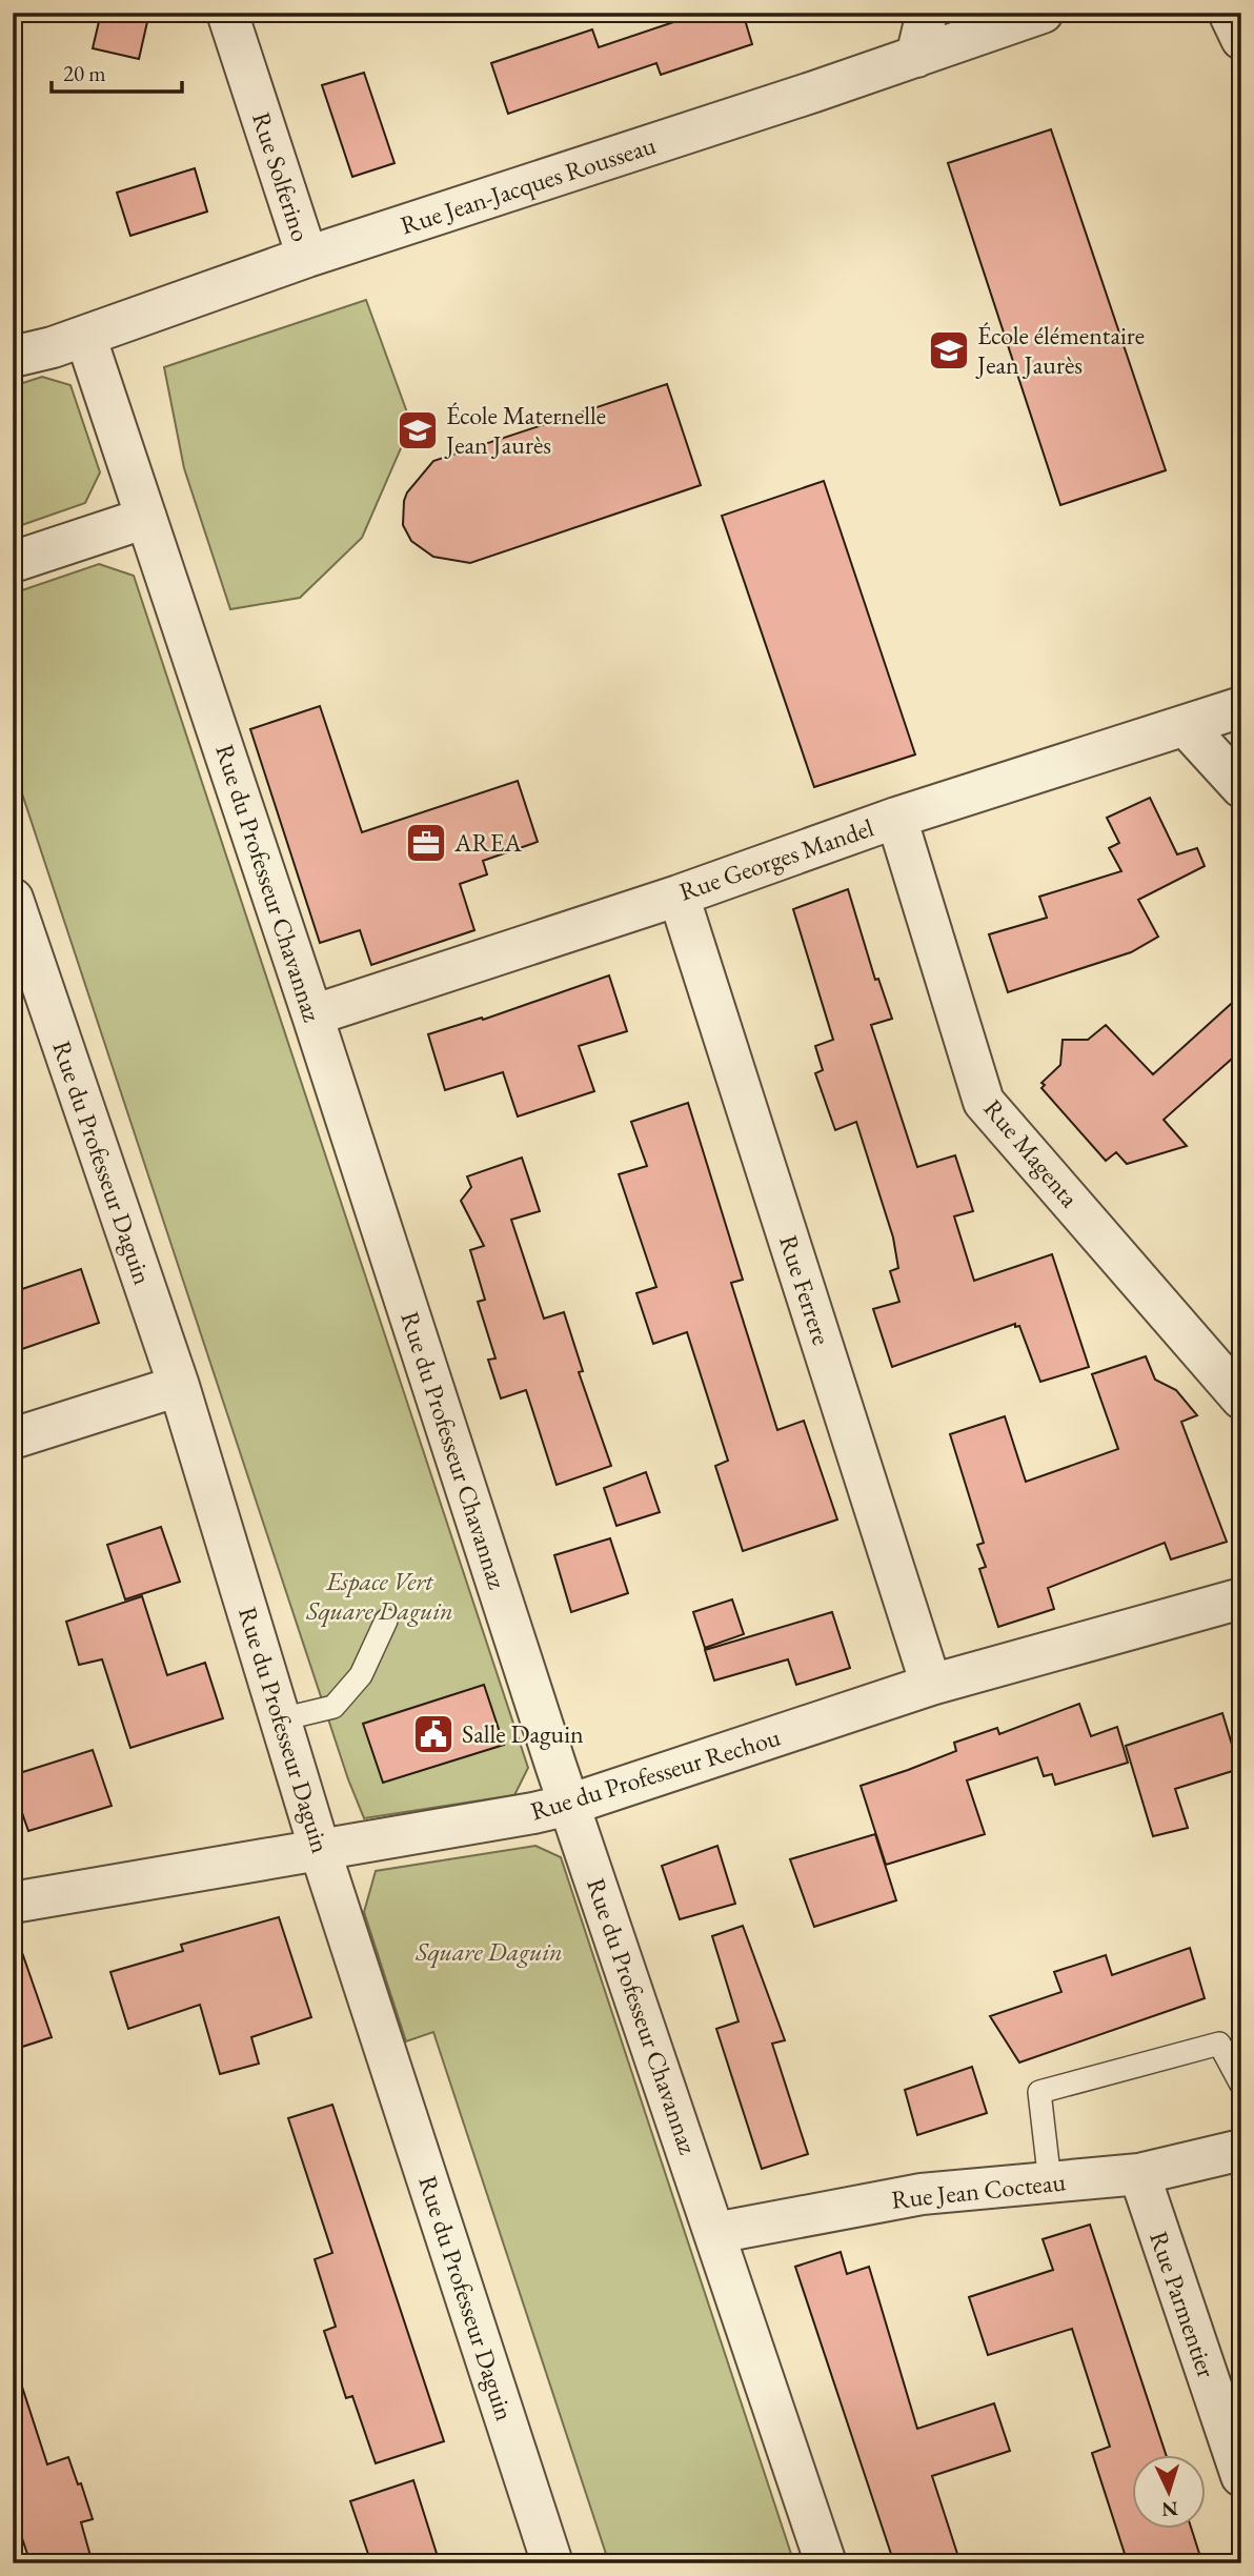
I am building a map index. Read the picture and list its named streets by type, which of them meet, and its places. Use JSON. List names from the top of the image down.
{
  "streets": {
    "street": [
      "Rue Solferino",
      "Rue Jean-Jacques Rousseau",
      "Rue Georges Mandel",
      "Rue du Professeur Chavannaz",
      "Rue Magenta",
      "Rue du Professeur Daguin",
      "Rue Ferrere",
      "Rue du Professeur Rechou",
      "Rue Jean Cocteau",
      "Rue Parmentier"
    ]
  },
  "crossings": [
    ["Rue Solferino", "Rue Jean-Jacques Rousseau"],
    ["Rue Jean-Jacques Rousseau", "Rue du Professeur Chavannaz"],
    ["Rue Georges Mandel", "Rue du Professeur Chavannaz"],
    ["Rue Georges Mandel", "Rue Magenta"],
    ["Rue Georges Mandel", "Rue Ferrere"],
    ["Rue du Professeur Chavannaz", "Rue du Professeur Rechou"],
    ["Rue du Professeur Chavannaz", "Rue Jean Cocteau"],
    ["Rue du Professeur Daguin", "Rue du Professeur Rechou"],
    ["Rue Ferrere", "Rue du Professeur Rechou"],
    ["Rue Jean Cocteau", "Rue Parmentier"]
  ],
  "parks": ["Espace Vert Square Daguin", "Square Daguin"],
  "places": {
    "school or university": ["École élémentaire Jean Jaurès", "École Maternelle Jean Jaurès"],
    "office": ["AREA"],
    "public building": ["Salle Daguin"]
  },
  "scale_bar": "20 m",
  "north": "bottom"
}
